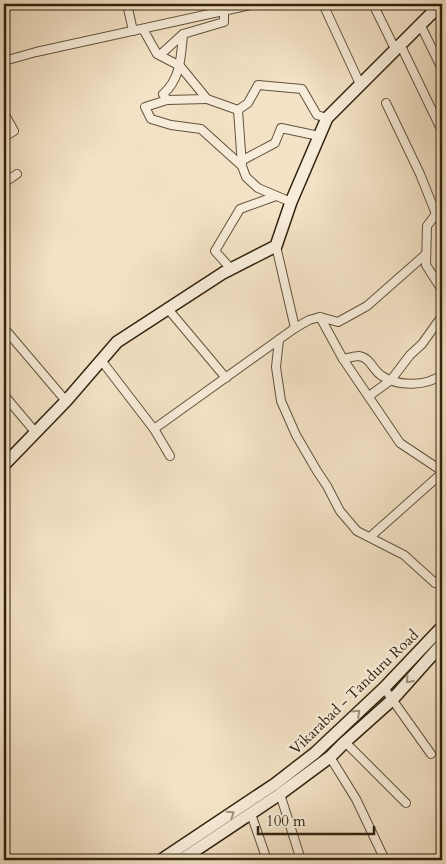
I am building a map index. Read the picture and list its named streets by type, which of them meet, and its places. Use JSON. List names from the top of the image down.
{
  "streets": {
    "main road": ["Vikarabad - Tanduru Road"]
  },
  "scale_bar": "100 m"
}
